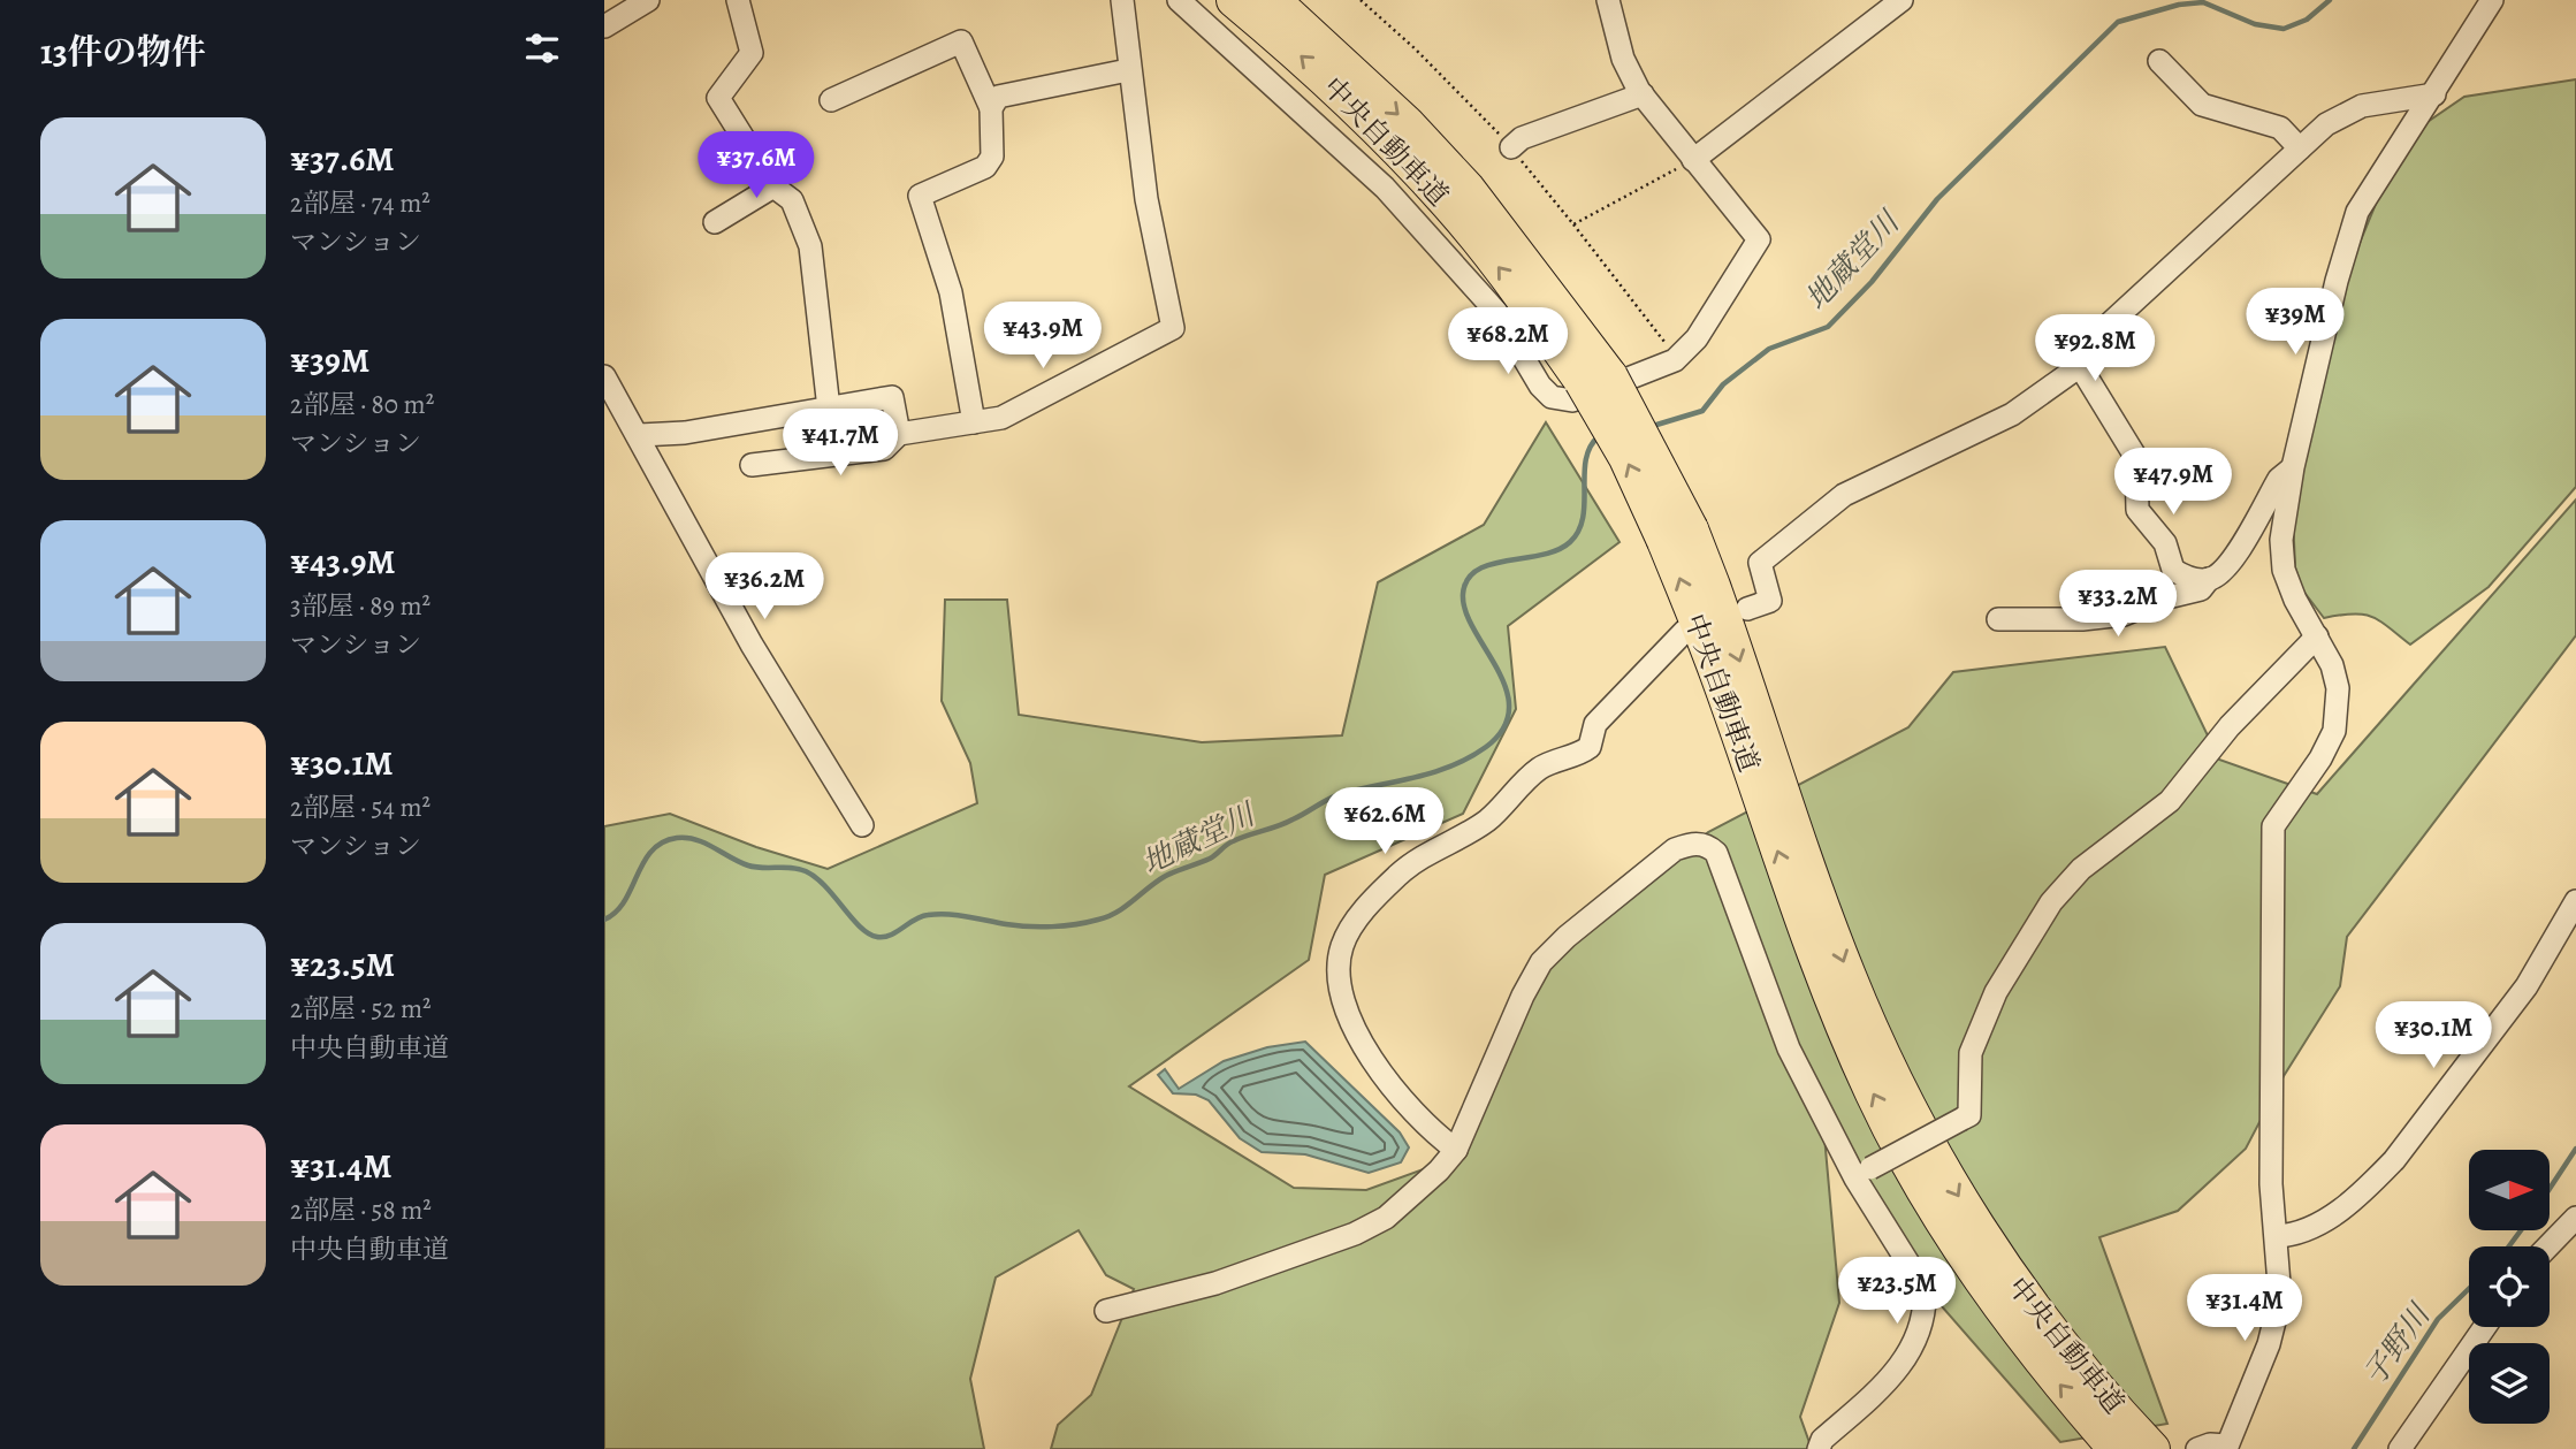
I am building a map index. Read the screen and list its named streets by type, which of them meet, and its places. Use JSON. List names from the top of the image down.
{
  "streets": {
    "highway": ["中央自動車道"]
  },
  "water": ["地蔵堂川", "子野川"],
  "north": "right",
  "page": {
    "heading": "13件の物件",
    "list": [
      {
        "name": "¥37.6M",
        "note": "2部屋 · 74 m² · マンション"
      },
      {
        "name": "¥39M",
        "note": "2部屋 · 80 m² · マンション"
      },
      {
        "name": "¥43.9M",
        "note": "3部屋 · 89 m² · マンション"
      },
      {
        "name": "¥30.1M",
        "note": "2部屋 · 54 m² · マンション"
      },
      {
        "name": "¥23.5M",
        "note": "2部屋 · 52 m² · 中央自動車道"
      },
      {
        "name": "¥31.4M",
        "note": "2部屋 · 58 m² · 中央自動車道"
      }
    ],
    "price": [
      "¥37.6M",
      "¥39M",
      "¥43.9M",
      "¥68.2M",
      "¥92.8M",
      "¥41.7M",
      "¥47.9M",
      "¥36.2M",
      "¥33.2M",
      "¥62.6M",
      "¥30.1M",
      "¥23.5M",
      "¥31.4M"
    ]
  }
}
